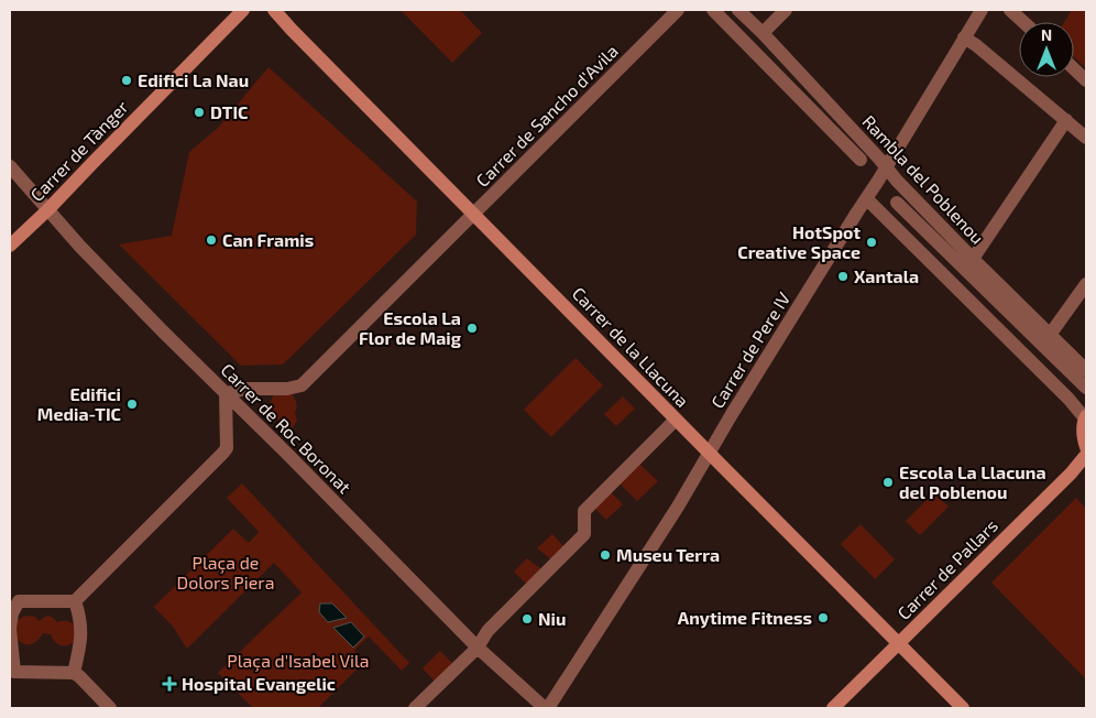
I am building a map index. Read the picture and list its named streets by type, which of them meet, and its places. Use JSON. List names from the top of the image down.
{
  "streets": {
    "street": [
      "Carrer de Sancho d'Avila",
      "Carrer de Tànger",
      "Rambla del Poblenou",
      "Carrer de la Llacuna",
      "Carrer de Pere IV",
      "Carrer de Roc Boronat",
      "Carrer de Pallars"
    ]
  },
  "crossings": [
    ["Carrer de Sancho d'Avila", "Carrer de la Llacuna"],
    ["Carrer de Sancho d'Avila", "Carrer de Roc Boronat"],
    ["Carrer de Tànger", "Carrer de Roc Boronat"],
    ["Rambla del Poblenou", "Carrer de Pere IV"],
    ["Carrer de la Llacuna", "Carrer de Pere IV"],
    ["Carrer de la Llacuna", "Carrer de Pallars"],
    ["Carrer de Pere IV", "Carrer de Roc Boronat"]
  ],
  "parks": ["Plaça de Dolors Piera", "Plaça d'Isabel Vila"],
  "places": {
    "other": [
      "Edifici La Nau",
      "DTIC",
      "Can Framis",
      "HotSpot Creative Space",
      "Xantala",
      "Escola La Flor de Maig",
      "Edifici Media-TIC",
      "Escola La Llacuna del Poblenou",
      "Museu Terra",
      "Anytime Fitness",
      "Niu"
    ],
    "health": ["Hospital Evangelic"]
  },
  "north": "top"
}
